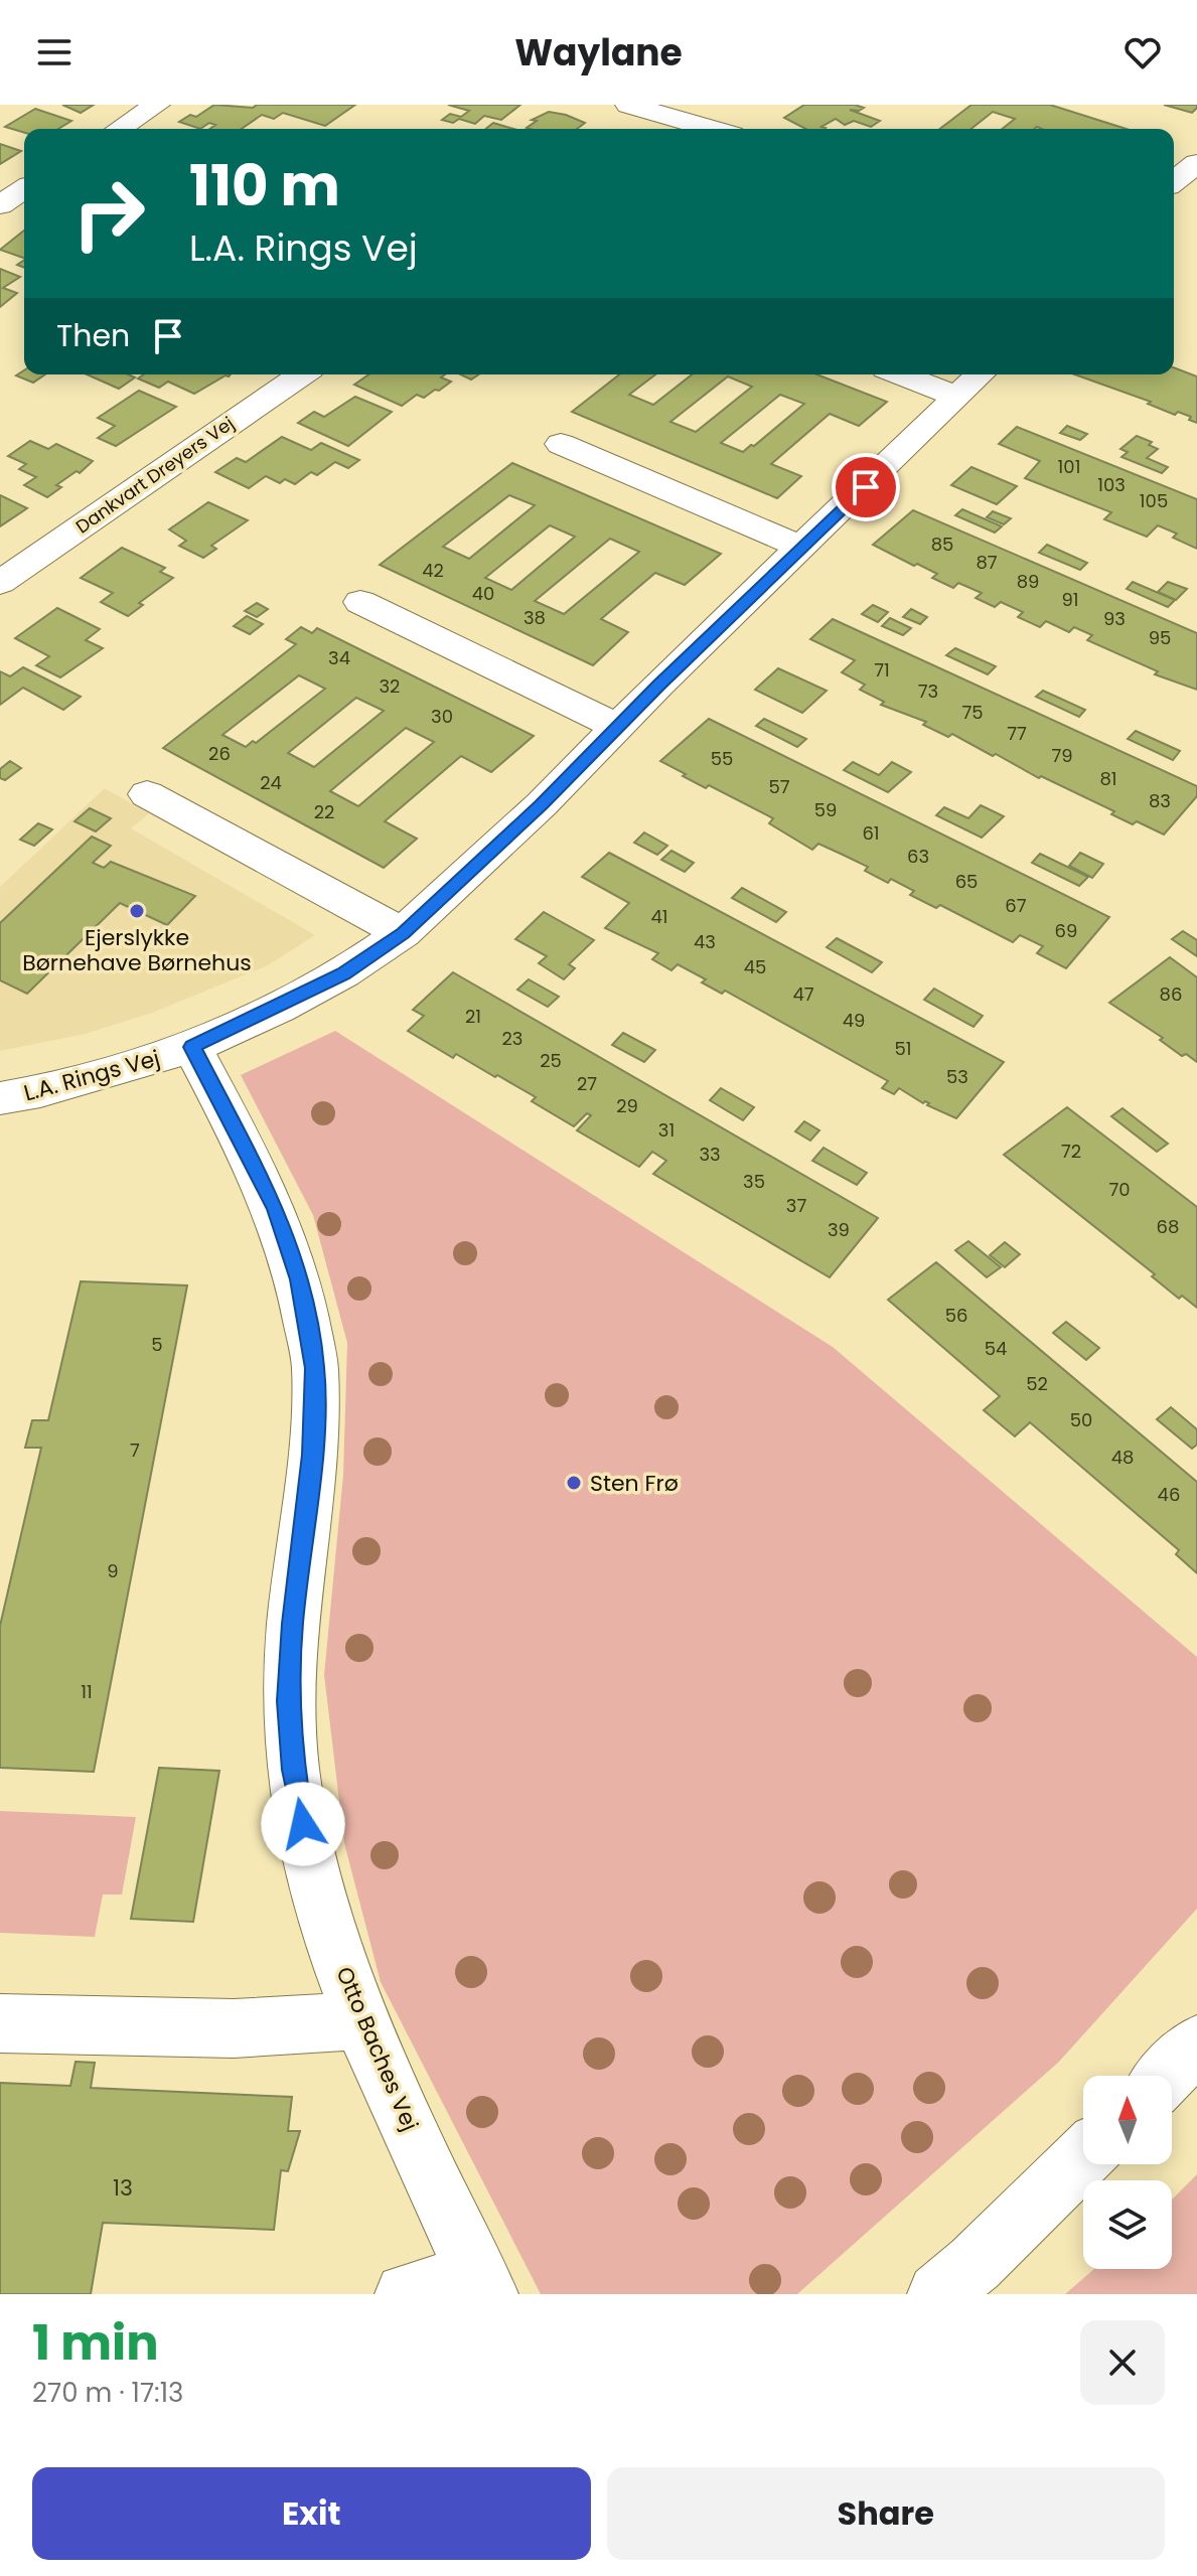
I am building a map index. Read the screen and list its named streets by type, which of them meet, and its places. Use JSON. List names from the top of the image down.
{
  "streets": {
    "street": ["Dankvart Dreyers Vej", "L.A. Rings Vej", "Otto Baches Vej"]
  },
  "crossings": [
    ["L.A. Rings Vej", "Otto Baches Vej"]
  ],
  "places": ["Ejerslykke Børnehave Børnehus", "Sten Frø"],
  "house_numbers": [
    "101",
    "103",
    "105",
    "85",
    "87",
    "42",
    "89",
    "40",
    "91",
    "38",
    "93",
    "95",
    "34",
    "71",
    "32",
    "73",
    "75",
    "30",
    "77",
    "26",
    "79",
    "55",
    "81",
    "24",
    "57",
    "83",
    "59",
    "22",
    "61",
    "63",
    "65",
    "67",
    "41",
    "69",
    "43",
    "45",
    "47",
    "86",
    "21",
    "49",
    "23",
    "51",
    "25",
    "53",
    "27",
    "29",
    "31",
    "72",
    "33",
    "35",
    "70",
    "37",
    "68",
    "39",
    "56",
    "5",
    "54",
    "52",
    "50",
    "7",
    "48",
    "46",
    "9",
    "11",
    "13"
  ],
  "north": "top",
  "page": {
    "header": "Waylane",
    "turn": ["110 m", "L.A. Rings Vej"],
    "then": "Then",
    "heading": ["1 min", "270 m · 17:13"],
    "buttons": ["Exit", "Share"]
  }
}
